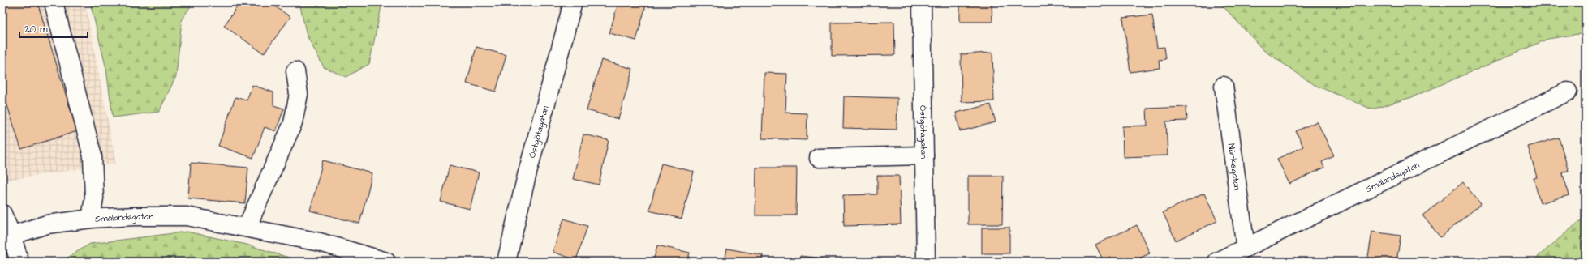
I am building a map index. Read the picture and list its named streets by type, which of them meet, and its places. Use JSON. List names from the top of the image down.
{
  "streets": {
    "street": ["Östgötagatan", "Närkegatan", "Smålandsgatan"]
  },
  "crossings": [
    ["Närkegatan", "Smålandsgatan"]
  ],
  "scale_bar": "20 m"
}
